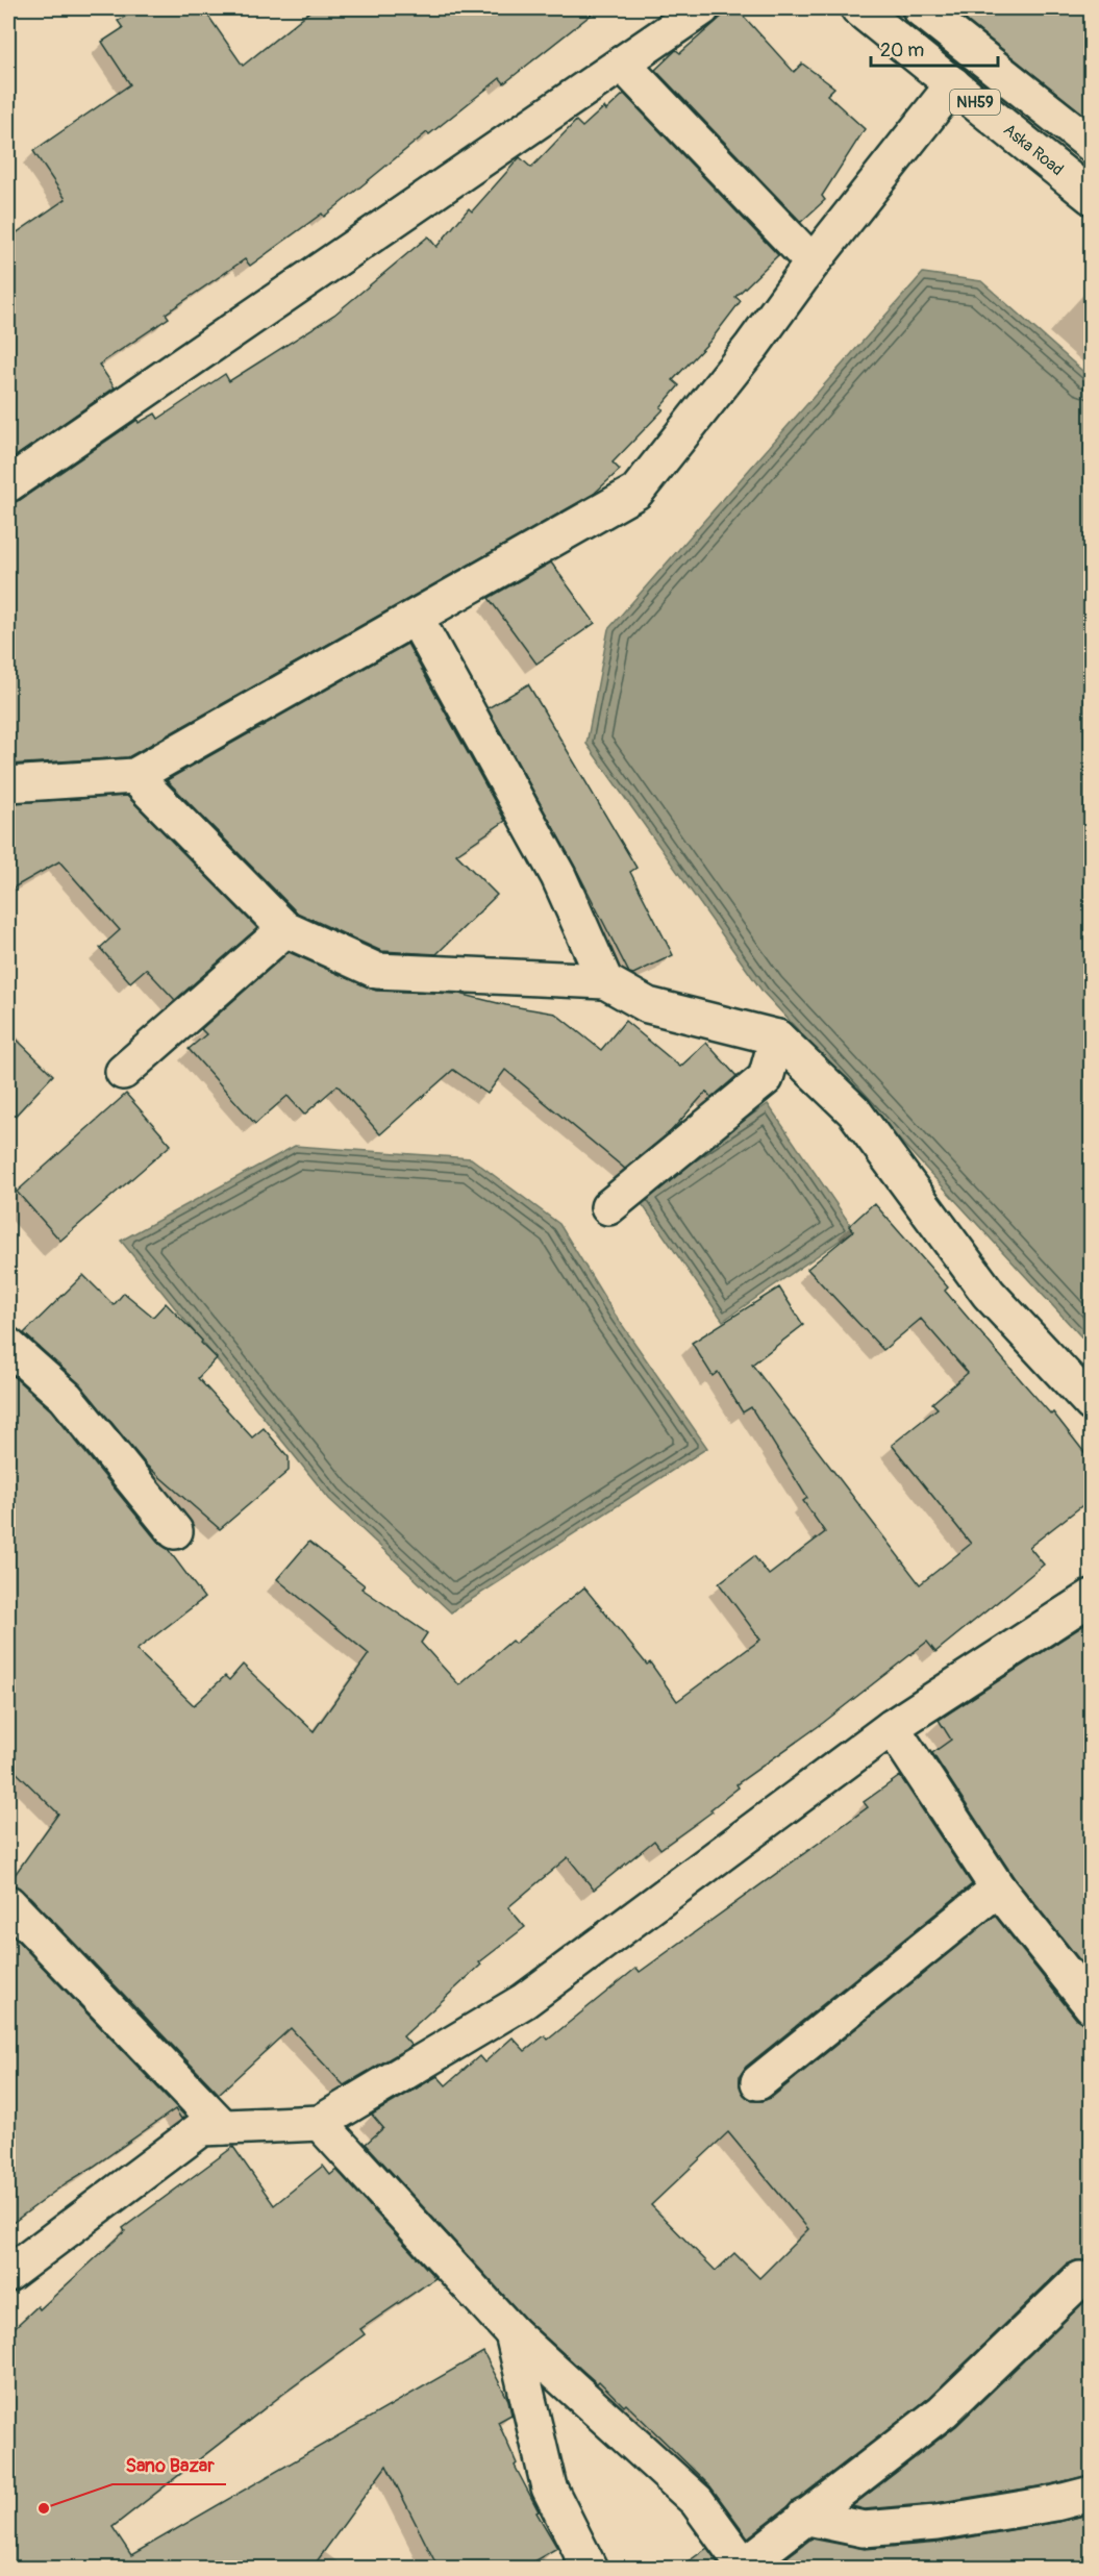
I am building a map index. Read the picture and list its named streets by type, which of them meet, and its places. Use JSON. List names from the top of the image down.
{
  "streets": {
    "main road": ["NH59", "Aska Road"]
  },
  "places": ["Sano Bazar"],
  "scale_bar": "20 m"
}
